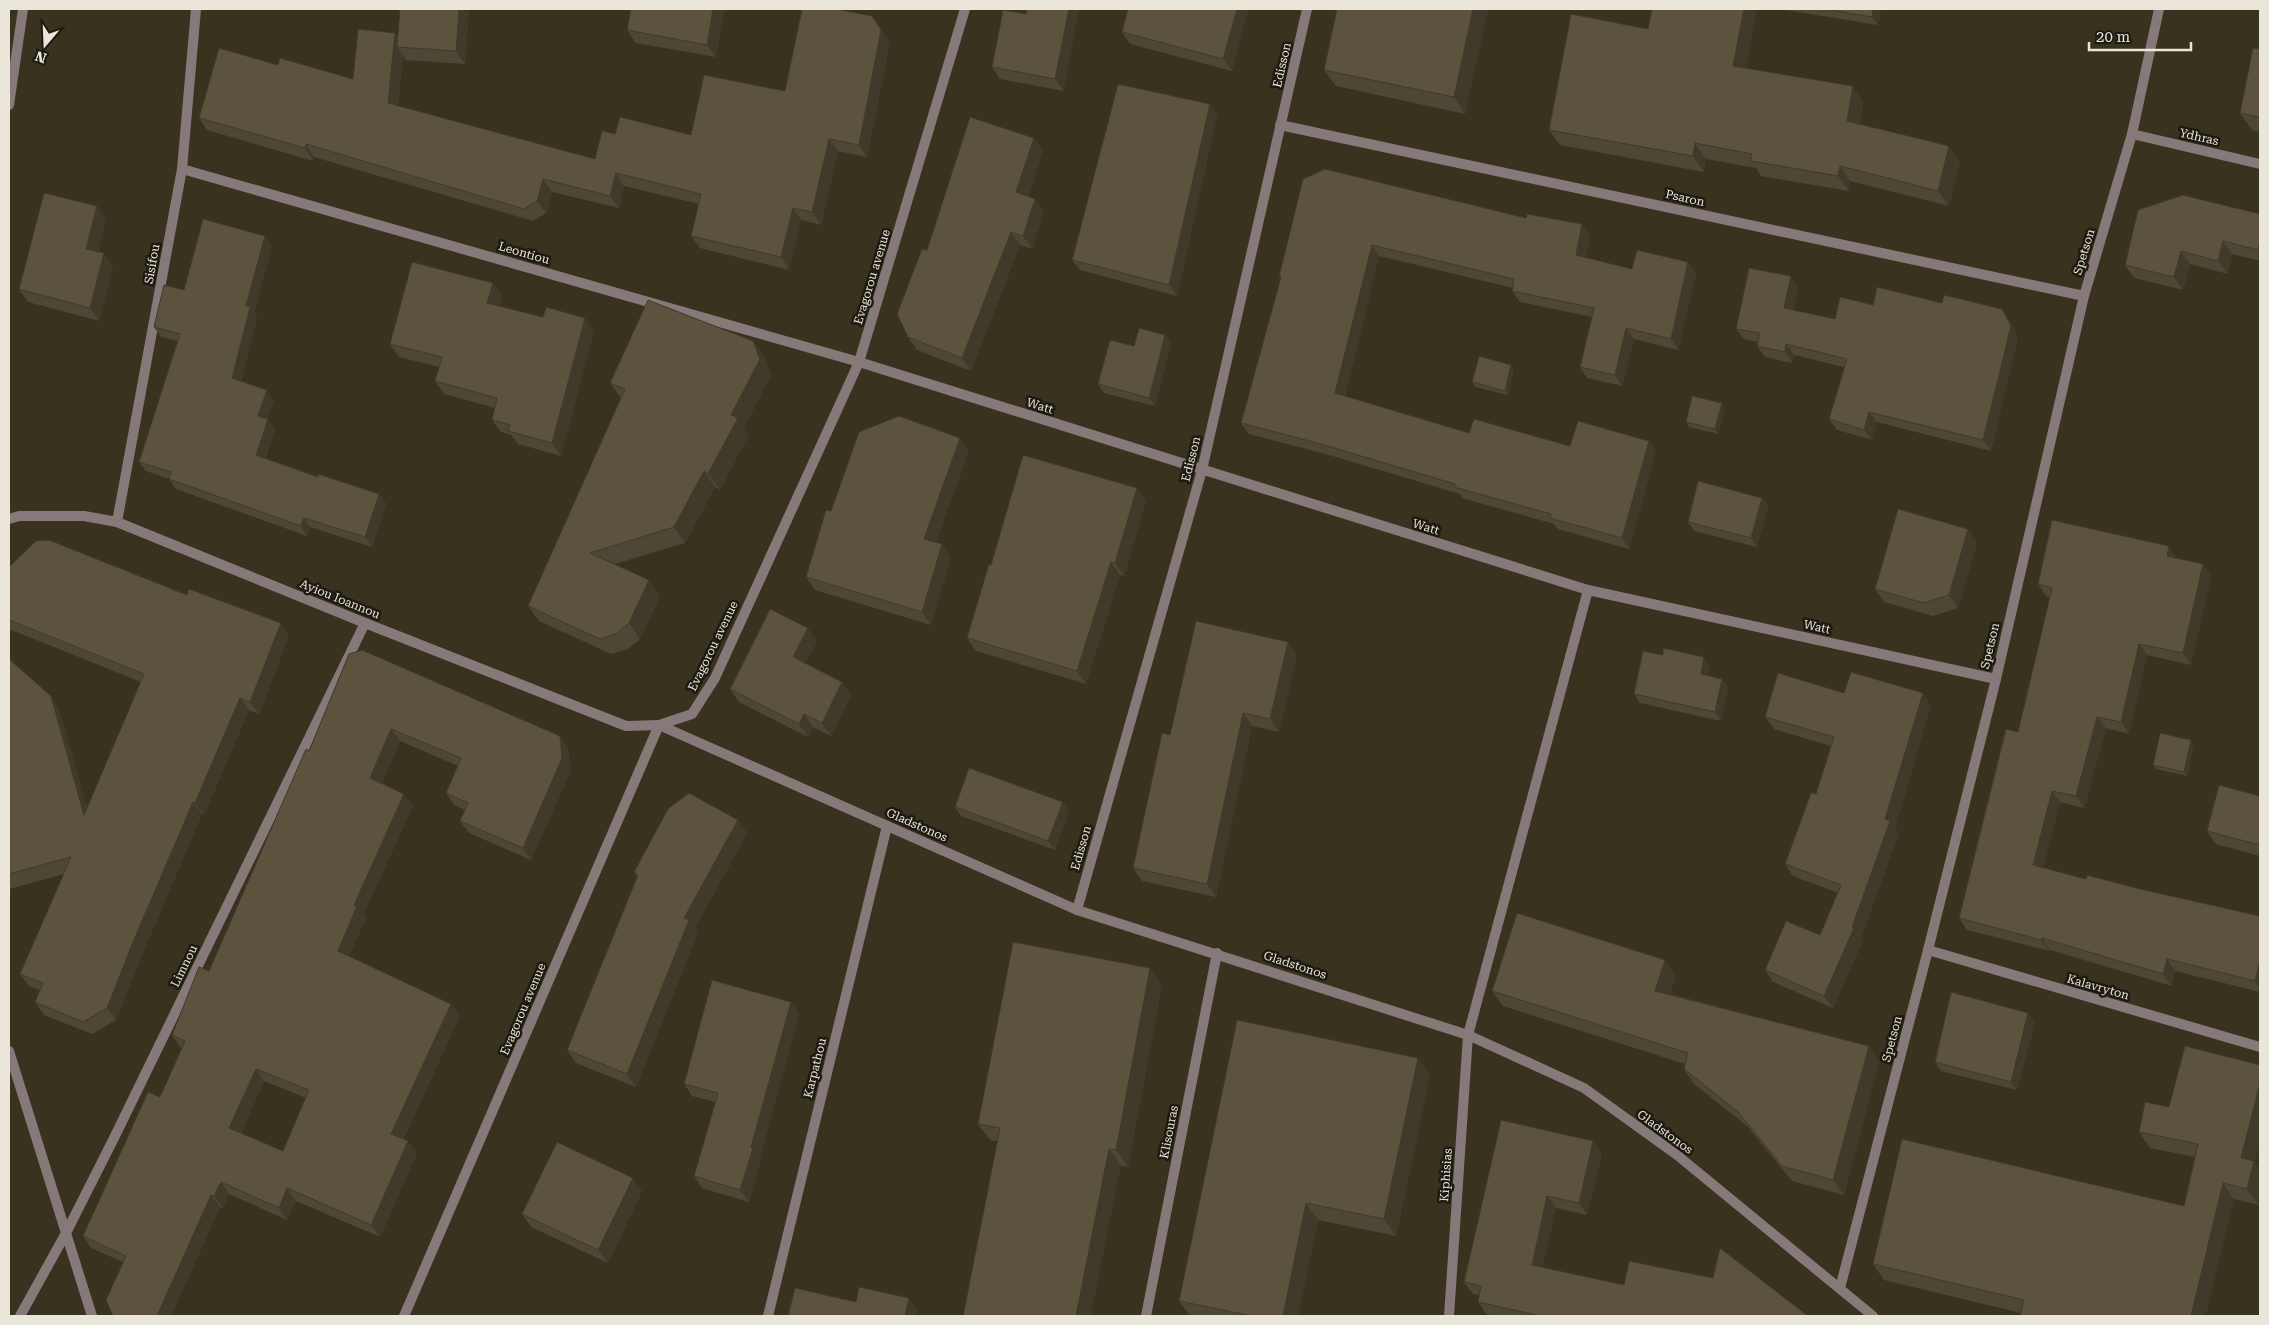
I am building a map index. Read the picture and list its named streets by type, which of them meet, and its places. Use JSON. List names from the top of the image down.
{
  "streets": {
    "street": [
      "Edisson",
      "Ydhras",
      "Psaron",
      "Spetson",
      "Leontiou",
      "Sisifou",
      "Evagorou avenue",
      "Watt",
      "Ayiou Ioannou",
      "Gladstonos",
      "Limnou",
      "Kalavryton",
      "Karpathou",
      "Klisouras",
      "Kiphisias"
    ]
  },
  "crossings": [
    ["Edisson", "Psaron"],
    ["Edisson", "Watt"],
    ["Edisson", "Gladstonos"],
    ["Ydhras", "Spetson"],
    ["Psaron", "Spetson"],
    ["Spetson", "Watt"],
    ["Spetson", "Gladstonos"],
    ["Spetson", "Kalavryton"],
    ["Leontiou", "Sisifou"],
    ["Leontiou", "Evagorou avenue"],
    ["Leontiou", "Watt"],
    ["Sisifou", "Ayiou Ioannou"],
    ["Evagorou avenue", "Watt"],
    ["Evagorou avenue", "Ayiou Ioannou"],
    ["Evagorou avenue", "Gladstonos"],
    ["Watt", "Kiphisias"],
    ["Ayiou Ioannou", "Gladstonos"],
    ["Ayiou Ioannou", "Limnou"],
    ["Gladstonos", "Karpathou"],
    ["Gladstonos", "Klisouras"],
    ["Gladstonos", "Kiphisias"]
  ],
  "scale_bar": "20 m",
  "north": "bottom"
}
